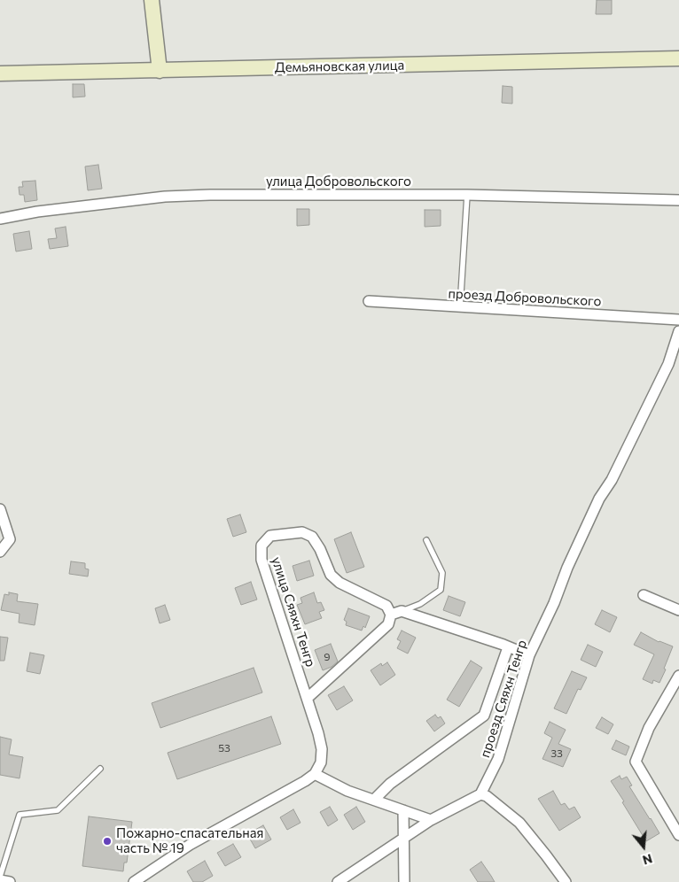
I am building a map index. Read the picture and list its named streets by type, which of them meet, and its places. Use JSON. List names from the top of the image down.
{
  "streets": {
    "street": [
      "Демьяновская улица",
      "улица Добровольского",
      "проезд Добровольского",
      "улица Сяяхн Тенгр",
      "проезд Сяяхн Тенгр"
    ]
  },
  "places": ["Пожарно-спасательная часть № 19"],
  "house_numbers": ["9", "53", "33"],
  "north": "bottom"
}
